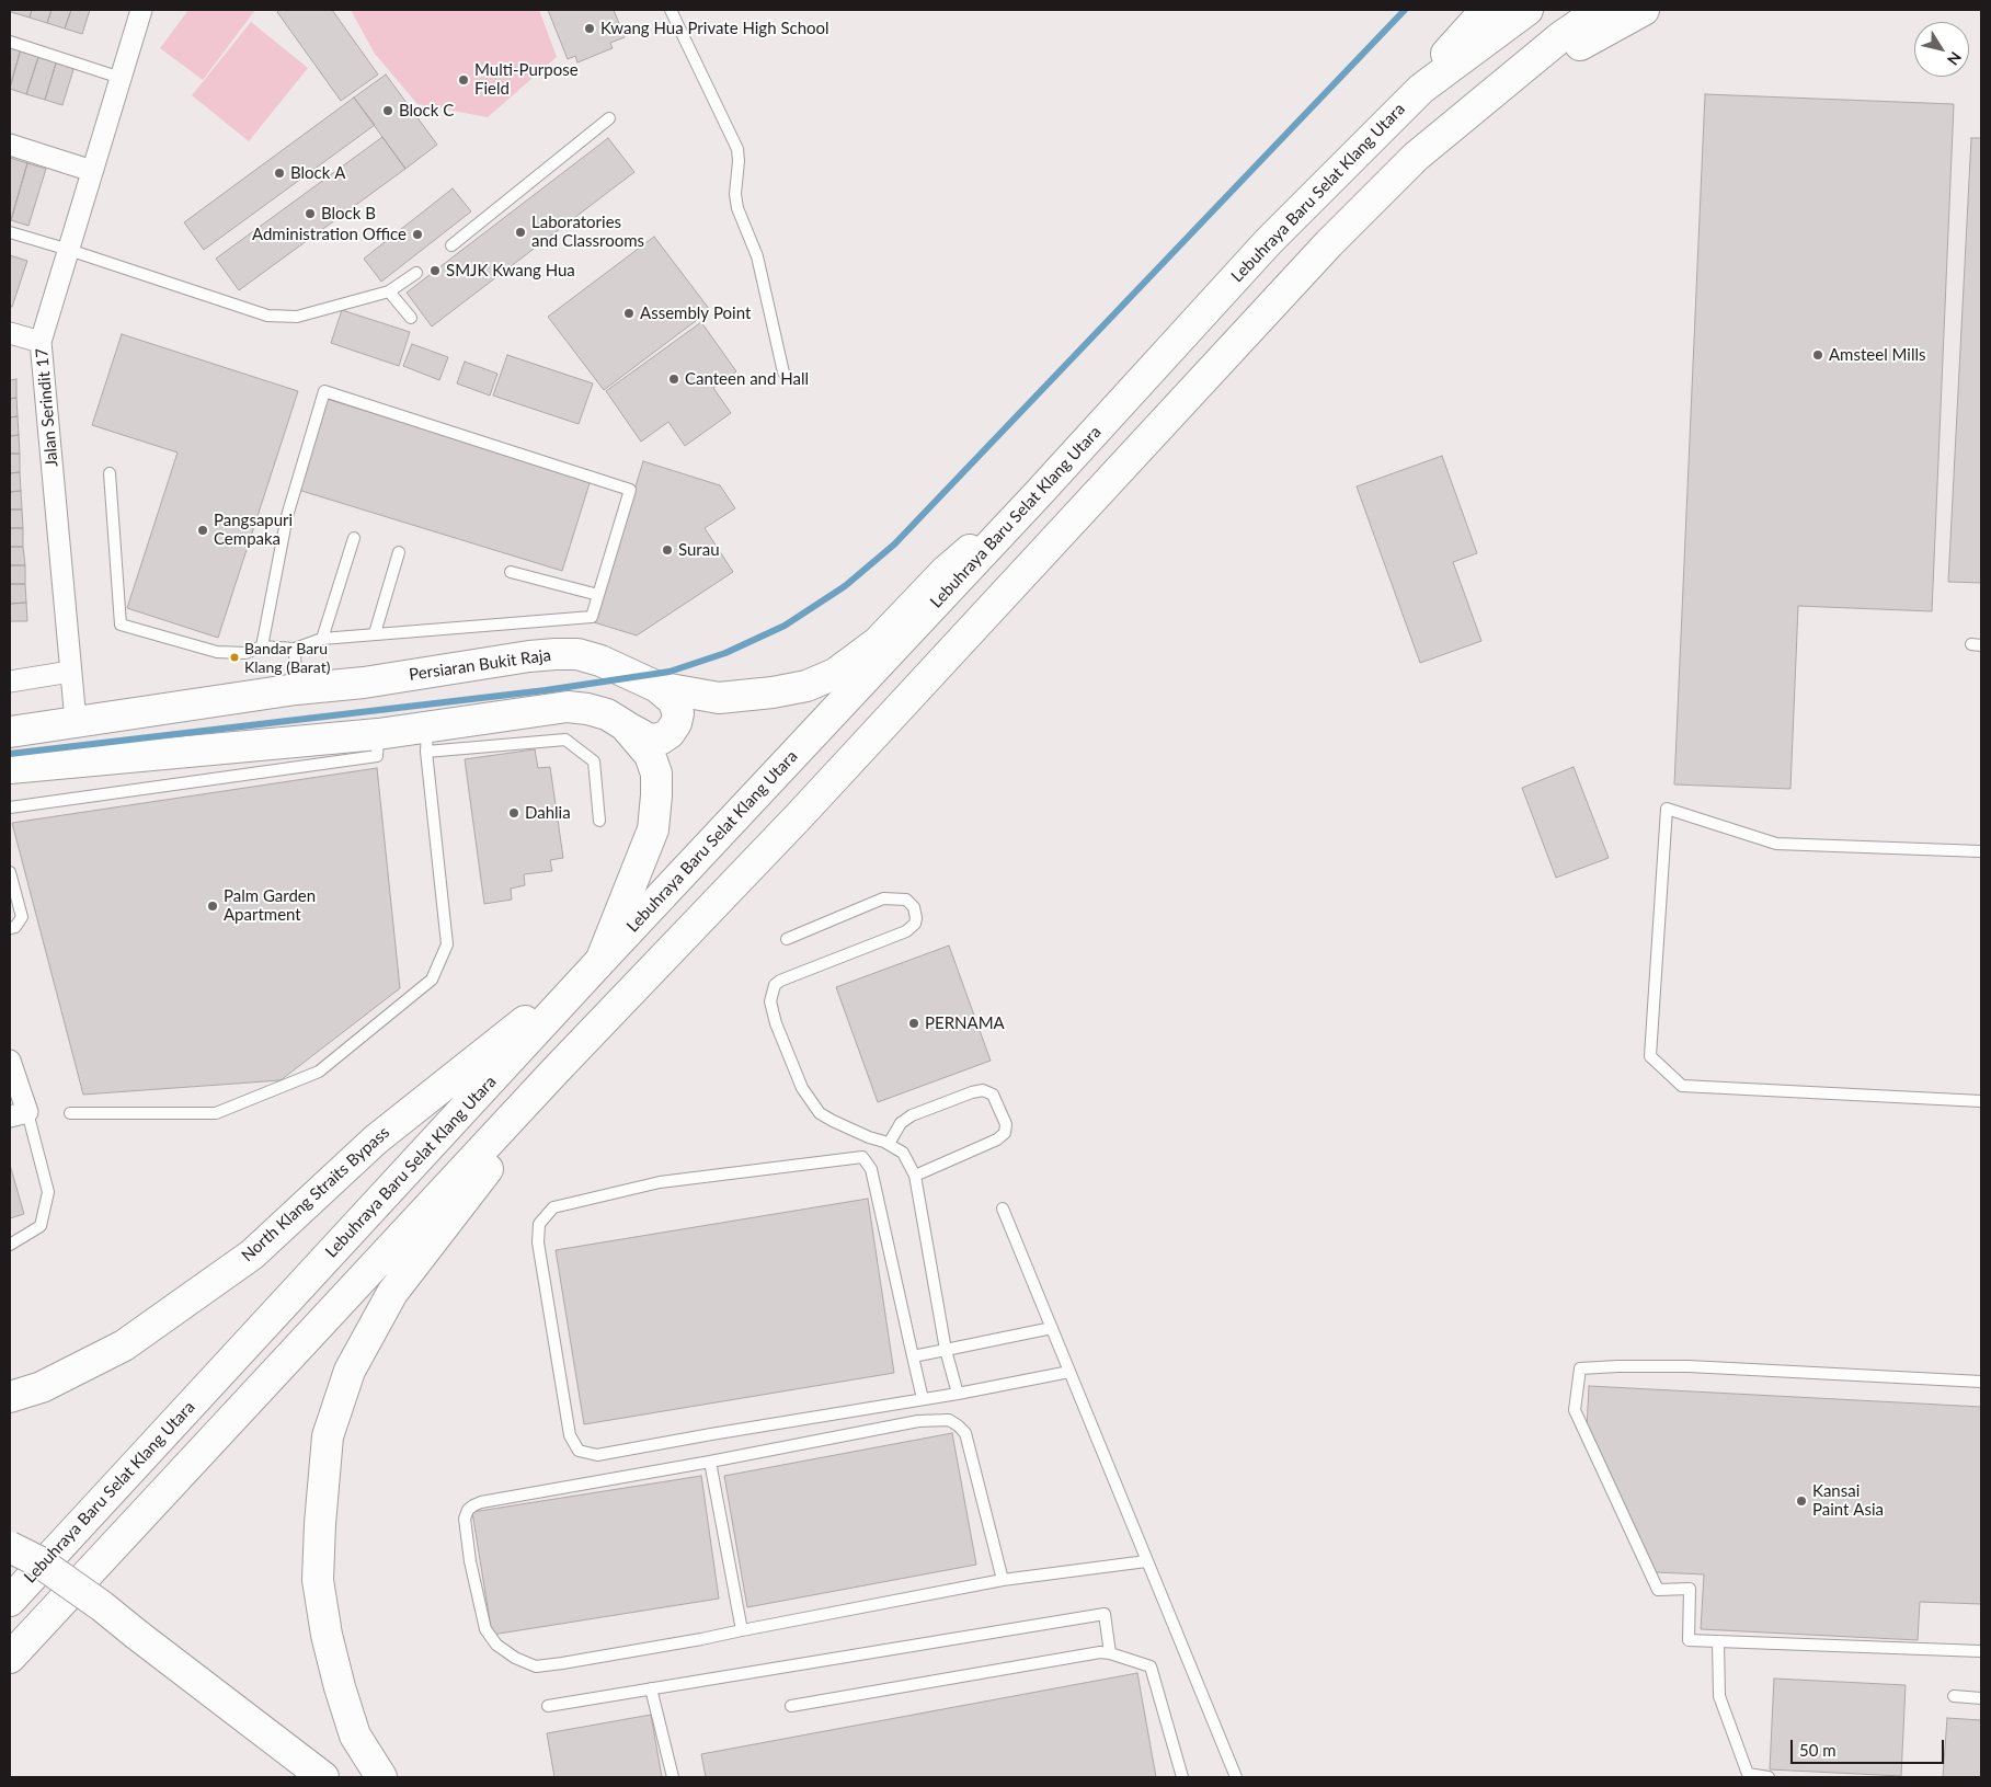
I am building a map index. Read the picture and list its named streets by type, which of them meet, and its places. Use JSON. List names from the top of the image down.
{
  "streets": {
    "main road": ["Lebuhraya Baru Selat Klang Utara", "Persiaran Bukit Raja", "North Klang Straits Bypass"],
    "street": ["Jalan Serindit 17"]
  },
  "crossings": [
    ["Lebuhraya Baru Selat Klang Utara", "Persiaran Bukit Raja"],
    ["Lebuhraya Baru Selat Klang Utara", "North Klang Straits Bypass"],
    ["Jalan Serindit 17", "Persiaran Bukit Raja"]
  ],
  "places": [
    "Kwang Hua Private High School",
    "Multi-Purpose Field",
    "Block C",
    "Block A",
    "Block B",
    "Laboratories and Classrooms",
    "Administration Office",
    "SMJK Kwang Hua",
    "Assembly Point",
    "Amsteel Mills",
    "Canteen and Hall",
    "Pangsapuri Cempaka",
    "Surau",
    "Bandar Baru Klang (Barat)",
    "Dahlia",
    "Palm Garden Apartment",
    "PERNAMA",
    "Kansai Paint Asia"
  ],
  "scale_bar": "50 m",
  "north": "bottom right"
}
